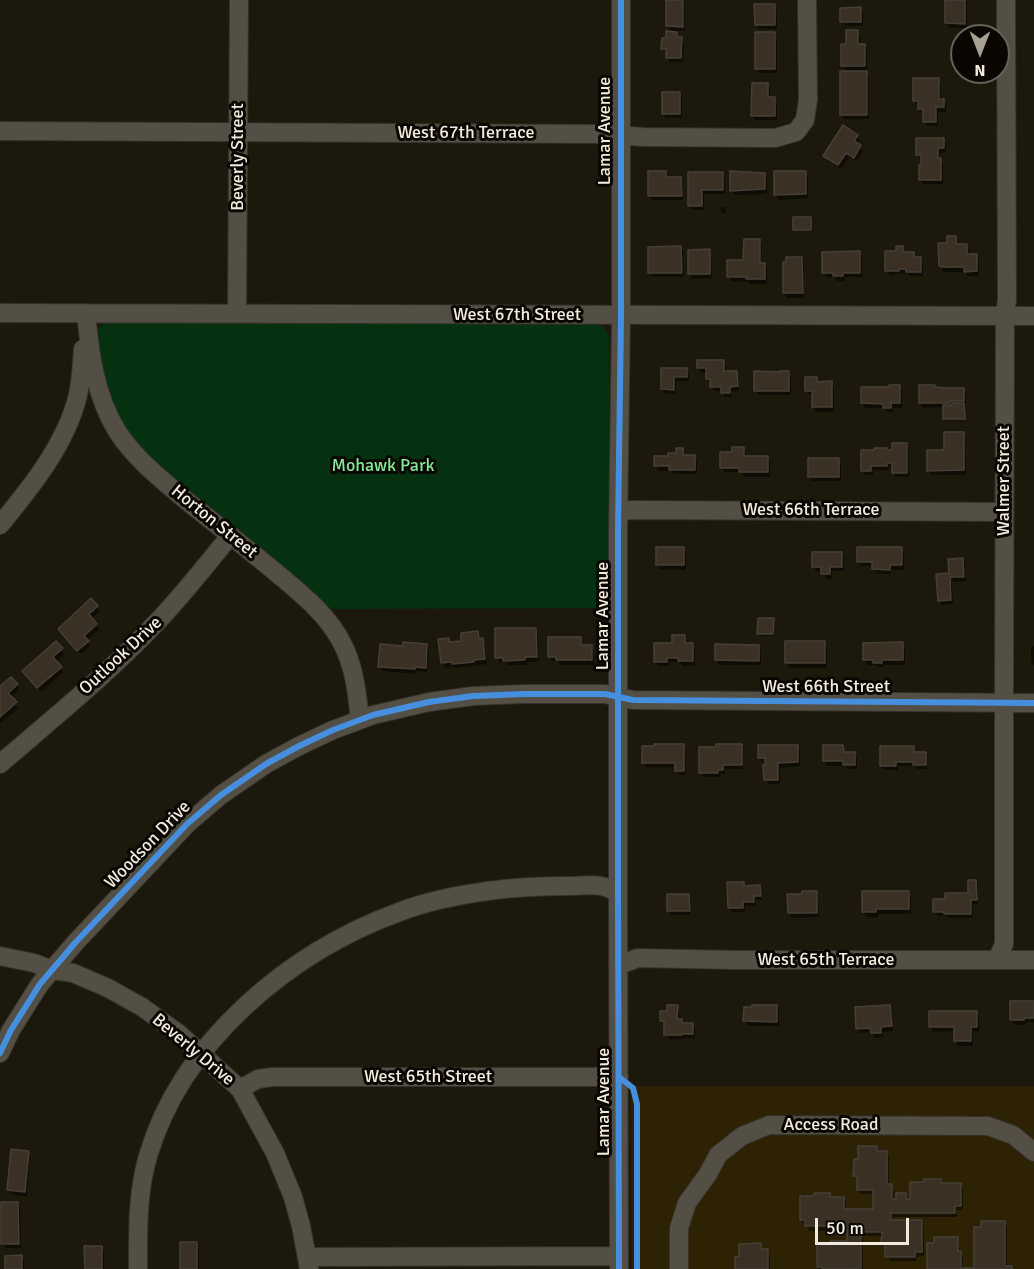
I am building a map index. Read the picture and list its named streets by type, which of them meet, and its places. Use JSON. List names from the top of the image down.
{
  "streets": {
    "street": [
      "Lamar Avenue",
      "West 67th Terrace",
      "Beverly Street",
      "West 67th Street",
      "Walmer Street",
      "West 66th Terrace",
      "Horton Street",
      "Outlook Drive",
      "West 66th Street",
      "Woodson Drive",
      "West 65th Terrace",
      "Beverly Drive",
      "West 65th Street",
      "Access Road"
    ]
  },
  "crossings": [
    ["Lamar Avenue", "West 67th Terrace"],
    ["Lamar Avenue", "West 67th Street"],
    ["Lamar Avenue", "West 66th Terrace"],
    ["Lamar Avenue", "West 66th Street"],
    ["Lamar Avenue", "Woodson Drive"],
    ["Lamar Avenue", "West 65th Terrace"],
    ["Lamar Avenue", "West 65th Street"],
    ["West 67th Terrace", "Beverly Street"],
    ["Beverly Street", "West 67th Street"],
    ["West 67th Street", "Walmer Street"],
    ["West 67th Street", "Horton Street"],
    ["Walmer Street", "West 66th Terrace"],
    ["Walmer Street", "West 66th Street"],
    ["Walmer Street", "West 65th Terrace"],
    ["Horton Street", "Outlook Drive"],
    ["Horton Street", "Woodson Drive"],
    ["West 66th Street", "Woodson Drive"],
    ["Woodson Drive", "Beverly Drive"],
    ["Beverly Drive", "West 65th Street"]
  ],
  "parks": ["Mohawk Park"],
  "scale_bar": "50 m",
  "north": "bottom"
}
